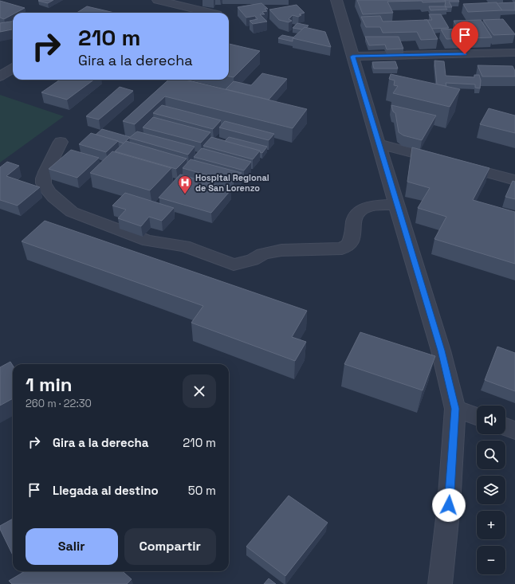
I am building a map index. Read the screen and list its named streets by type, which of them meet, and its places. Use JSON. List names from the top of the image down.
{
  "places": {
    "hospital": ["Hospital Regional de San Lorenzo"]
  },
  "page": {
    "turn": ["210 m", "Gira a la derecha"],
    "heading": ["1 min", "260 m · 22:30"],
    "map_buttons": ["+", "−"],
    "list": [
      {
        "name": "Gira a la derecha",
        "value": "210 m"
      },
      {
        "name": "Llegada al destino",
        "value": "50 m"
      }
    ],
    "buttons": ["Salir", "Compartir"]
  }
}
